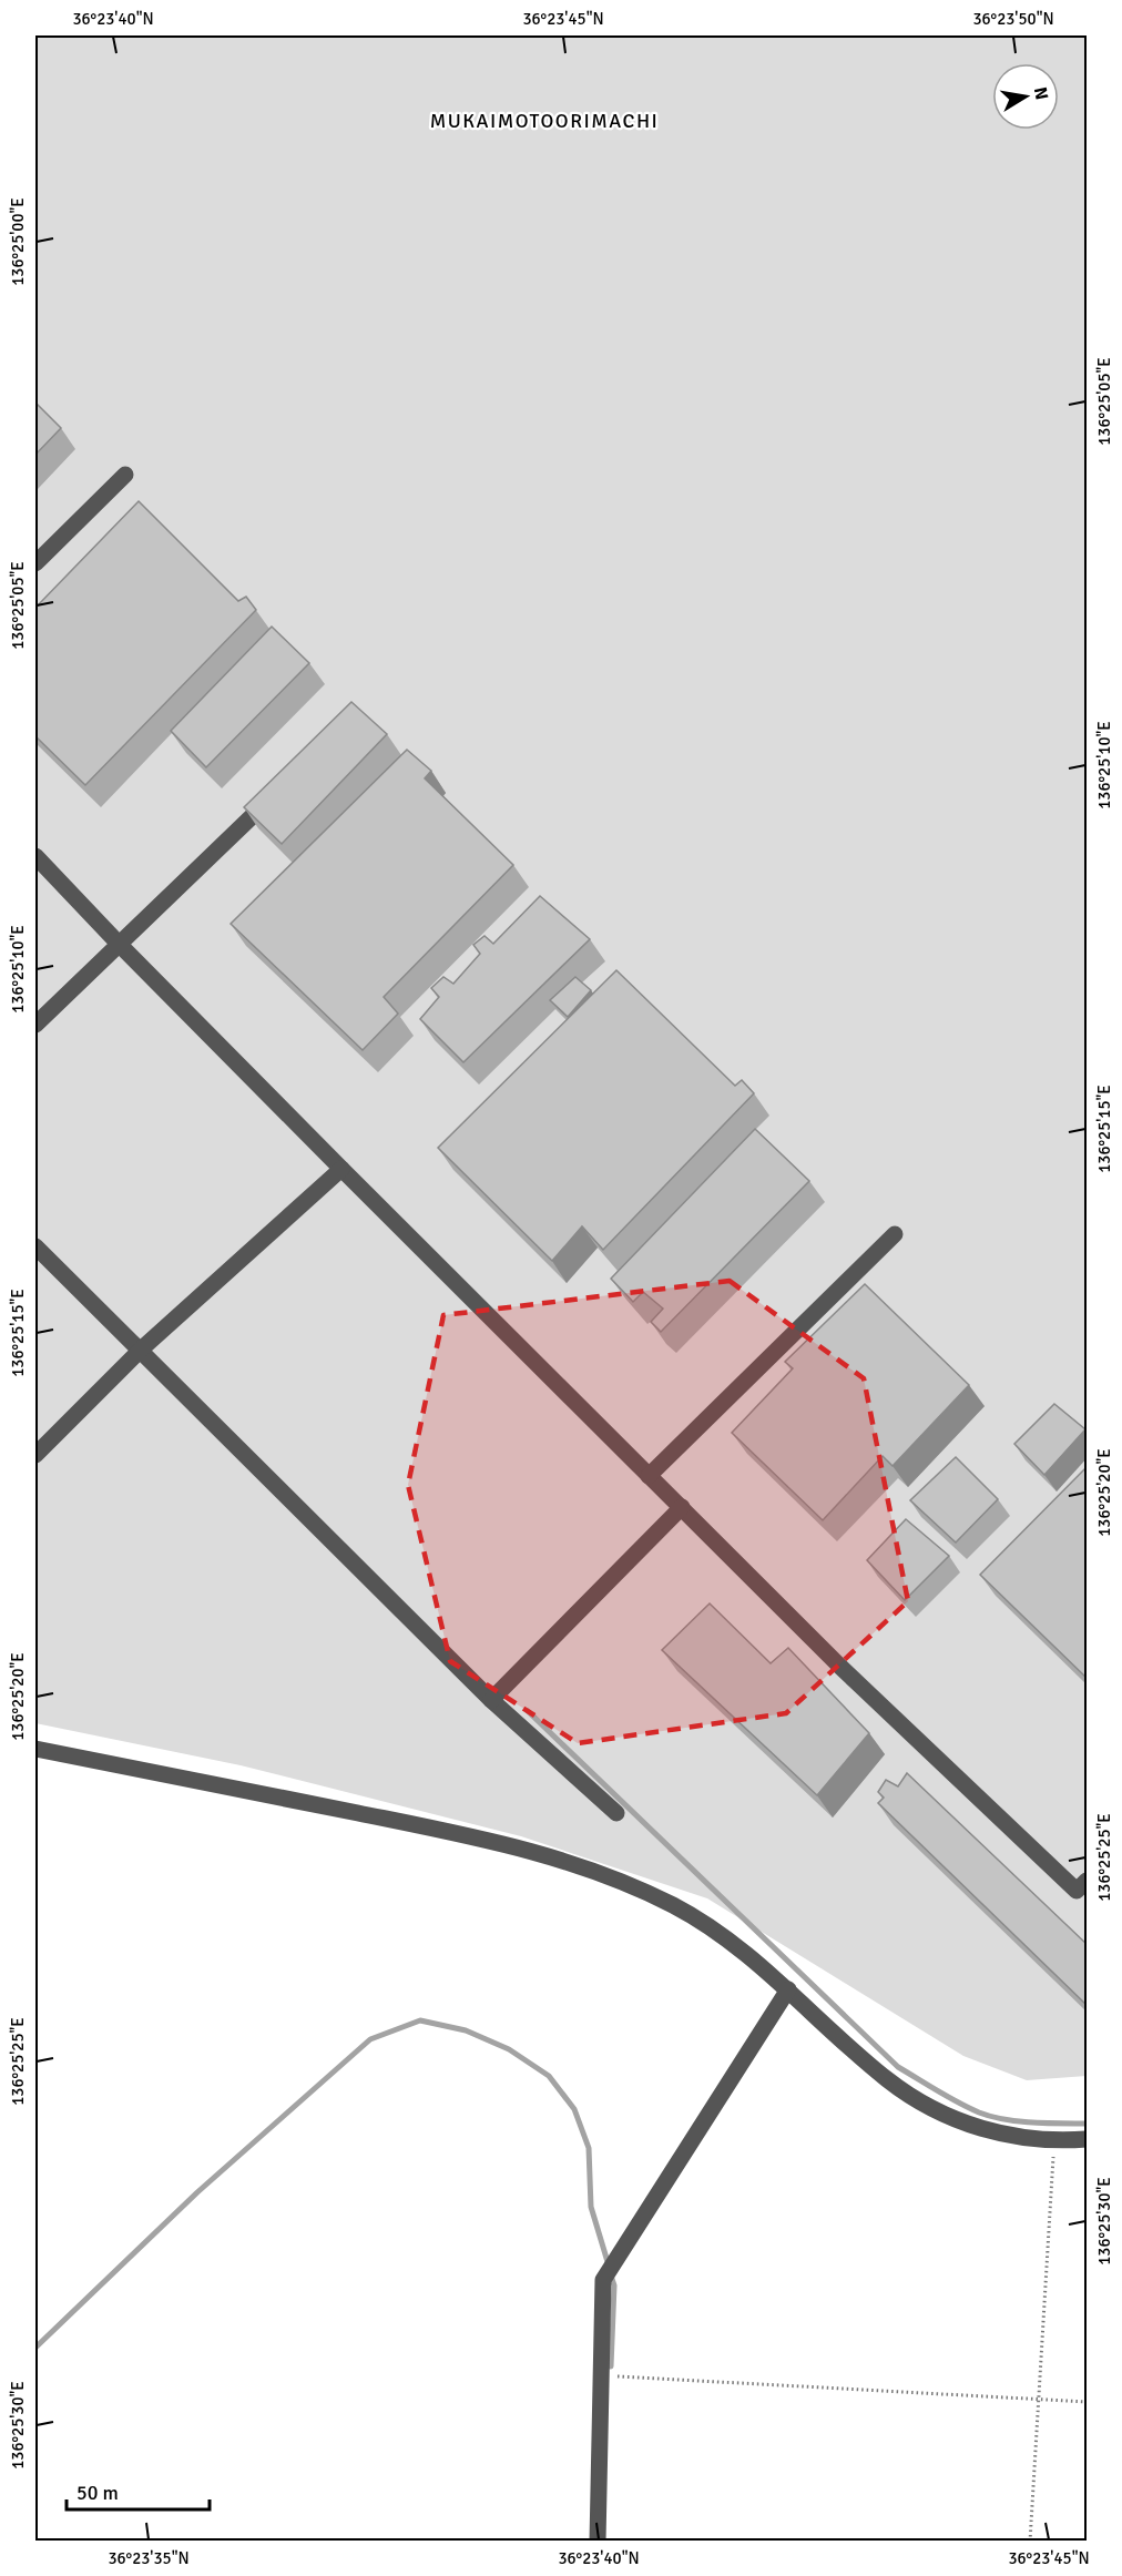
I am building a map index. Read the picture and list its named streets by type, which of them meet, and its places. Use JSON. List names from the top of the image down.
{
  "districts": ["MUKAIMOTOORIMACHI"],
  "scale_bar": "50 m",
  "north": "right",
  "coordinates": [
    "36°23'40\"N",
    "36°23'45\"N",
    "36°23'50\"N",
    "136°25'00\"E",
    "136°25'05\"E",
    "136°25'10\"E",
    "136°25'15\"E",
    "136°25'20\"E",
    "136°25'25\"E",
    "136°25'30\"E",
    "36°23'35\"N"
  ]
}
